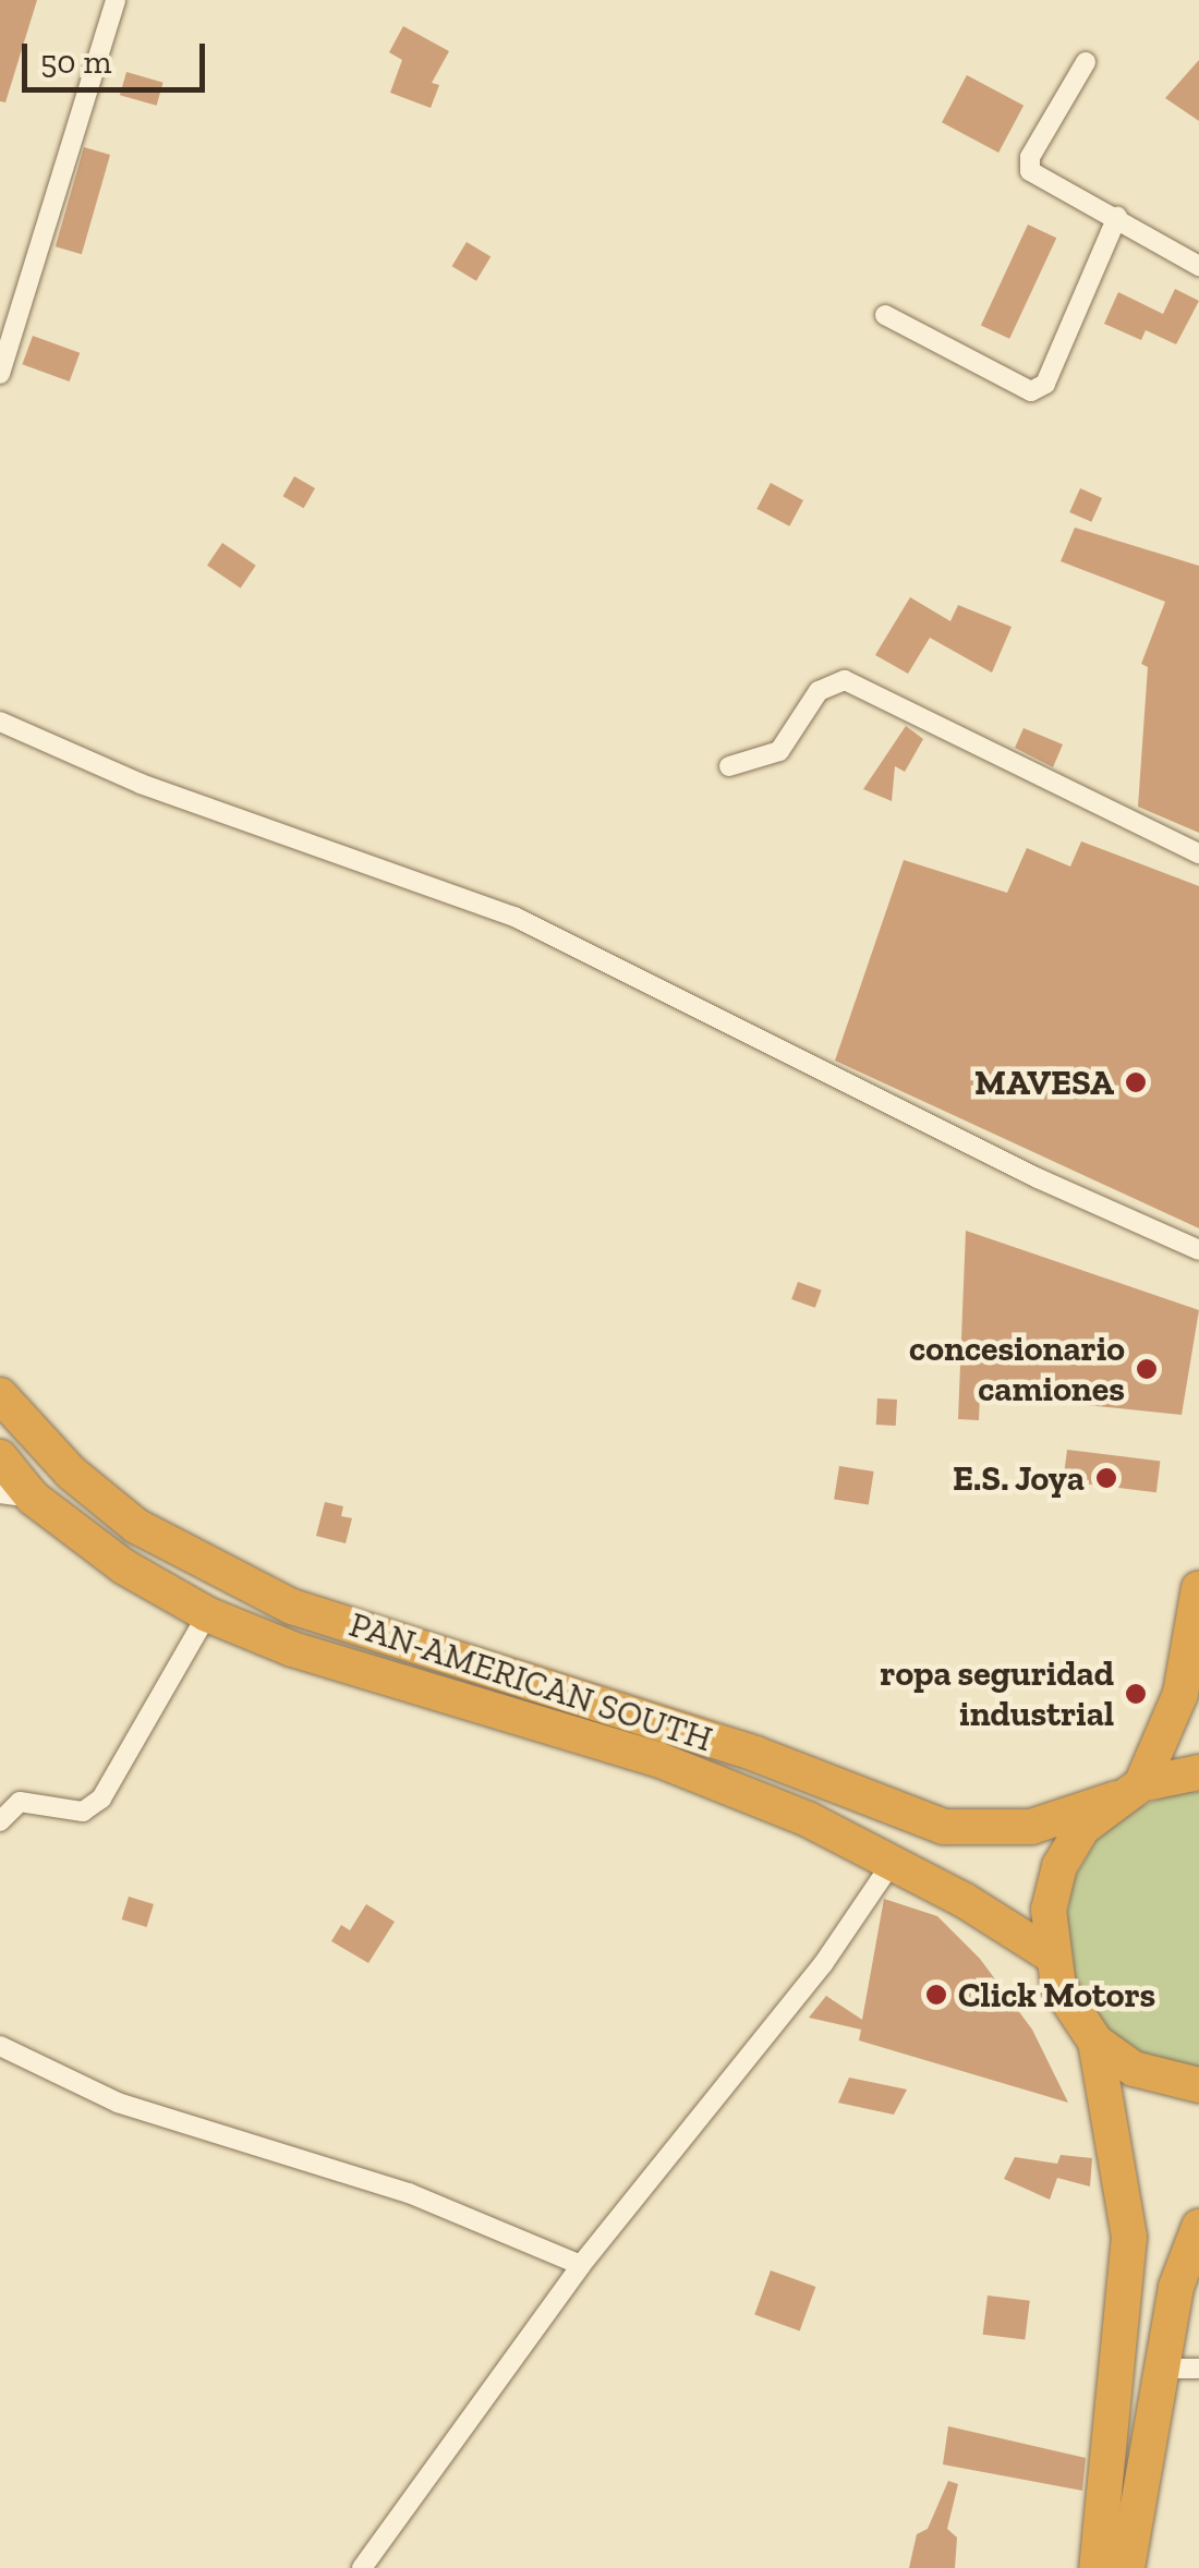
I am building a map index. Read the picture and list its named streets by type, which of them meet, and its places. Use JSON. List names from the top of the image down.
{
  "streets": {
    "highway": ["PAN-AMERICAN SOUTH"]
  },
  "places": [
    "MAVESA",
    "concesionario camiones",
    "E.S. Joya",
    "ropa seguridad industrial",
    "Click Motors"
  ],
  "scale_bar": "50 m"
}
